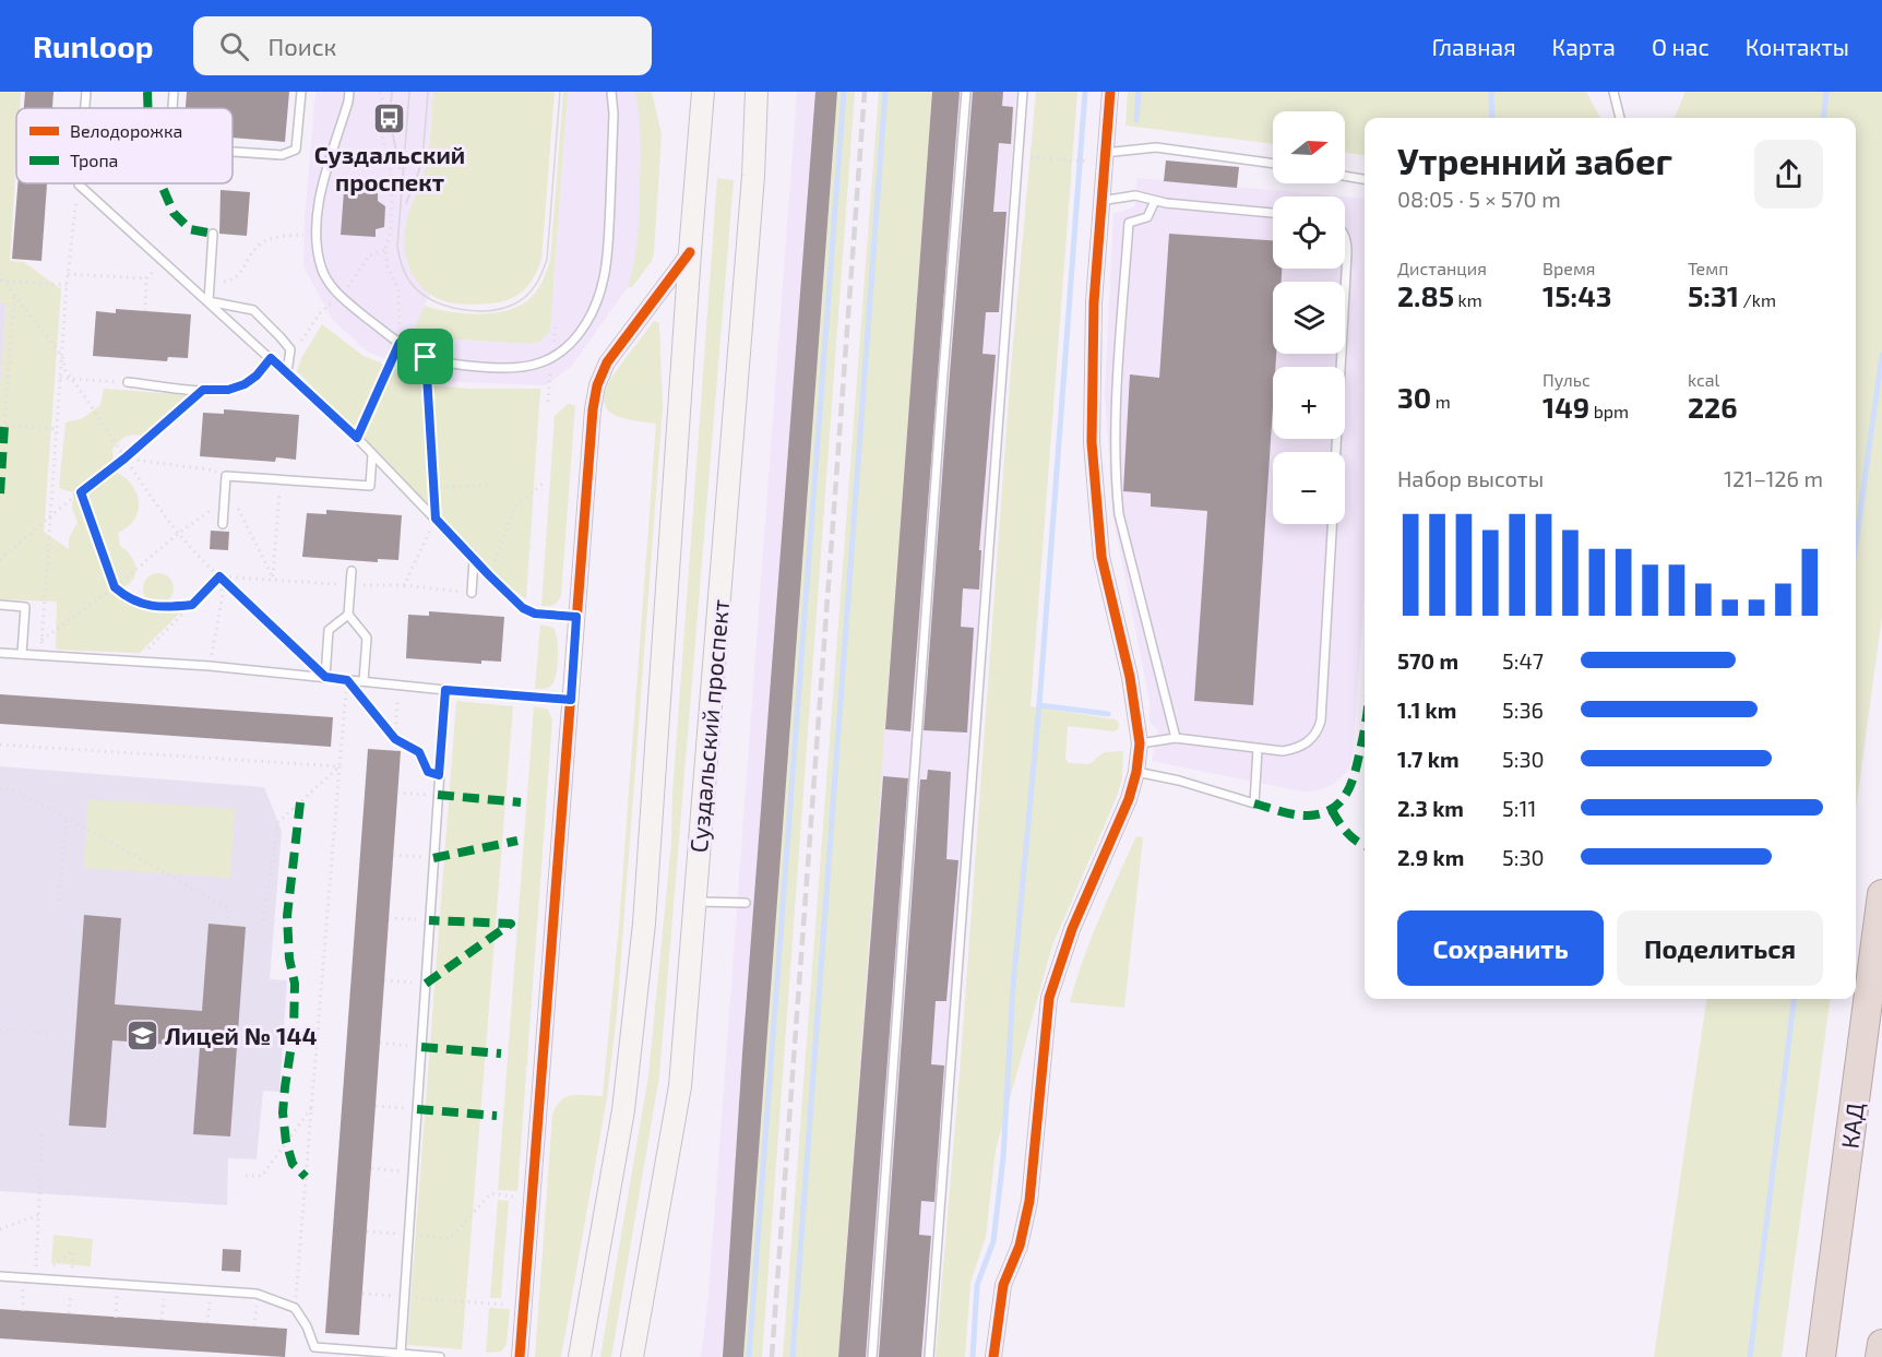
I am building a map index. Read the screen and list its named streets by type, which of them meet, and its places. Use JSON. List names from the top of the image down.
{
  "streets": {
    "highway": ["КАД"],
    "main road": ["Суздальский проспект"]
  },
  "places": {
    "bus stop": ["Суздальский проспект"],
    "school or university": ["Лицей № 144"]
  },
  "legend": ["Велодорожка", "Тропа"],
  "north": "right",
  "page": {
    "header": "Runloop",
    "search": "Поиск",
    "nav": [
      "Главная",
      "Карта",
      "О нас",
      "Контакты"
    ],
    "map_buttons": ["+", "−"],
    "heading": ["Утренний забег", "08:05 · 5 × 570 m"],
    "stats": [
      ["Дистанция", "2.85 km"],
      ["Время", "15:43"],
      ["Темп", "5:31 /km"],
      ["30 m"],
      ["Пульс", "149 bpm"],
      ["kcal", "226"]
    ],
    "chart": ["Набор высоты", "121–126 m"],
    "list": [
      {
        "name": "570 m",
        "note": "5:47"
      },
      {
        "name": "1.1 km",
        "note": "5:36"
      },
      {
        "name": "1.7 km",
        "note": "5:30"
      },
      {
        "name": "2.3 km",
        "note": "5:11"
      },
      {
        "name": "2.9 km",
        "note": "5:30"
      }
    ],
    "buttons": ["Сохранить", "Поделиться"]
  }
}
